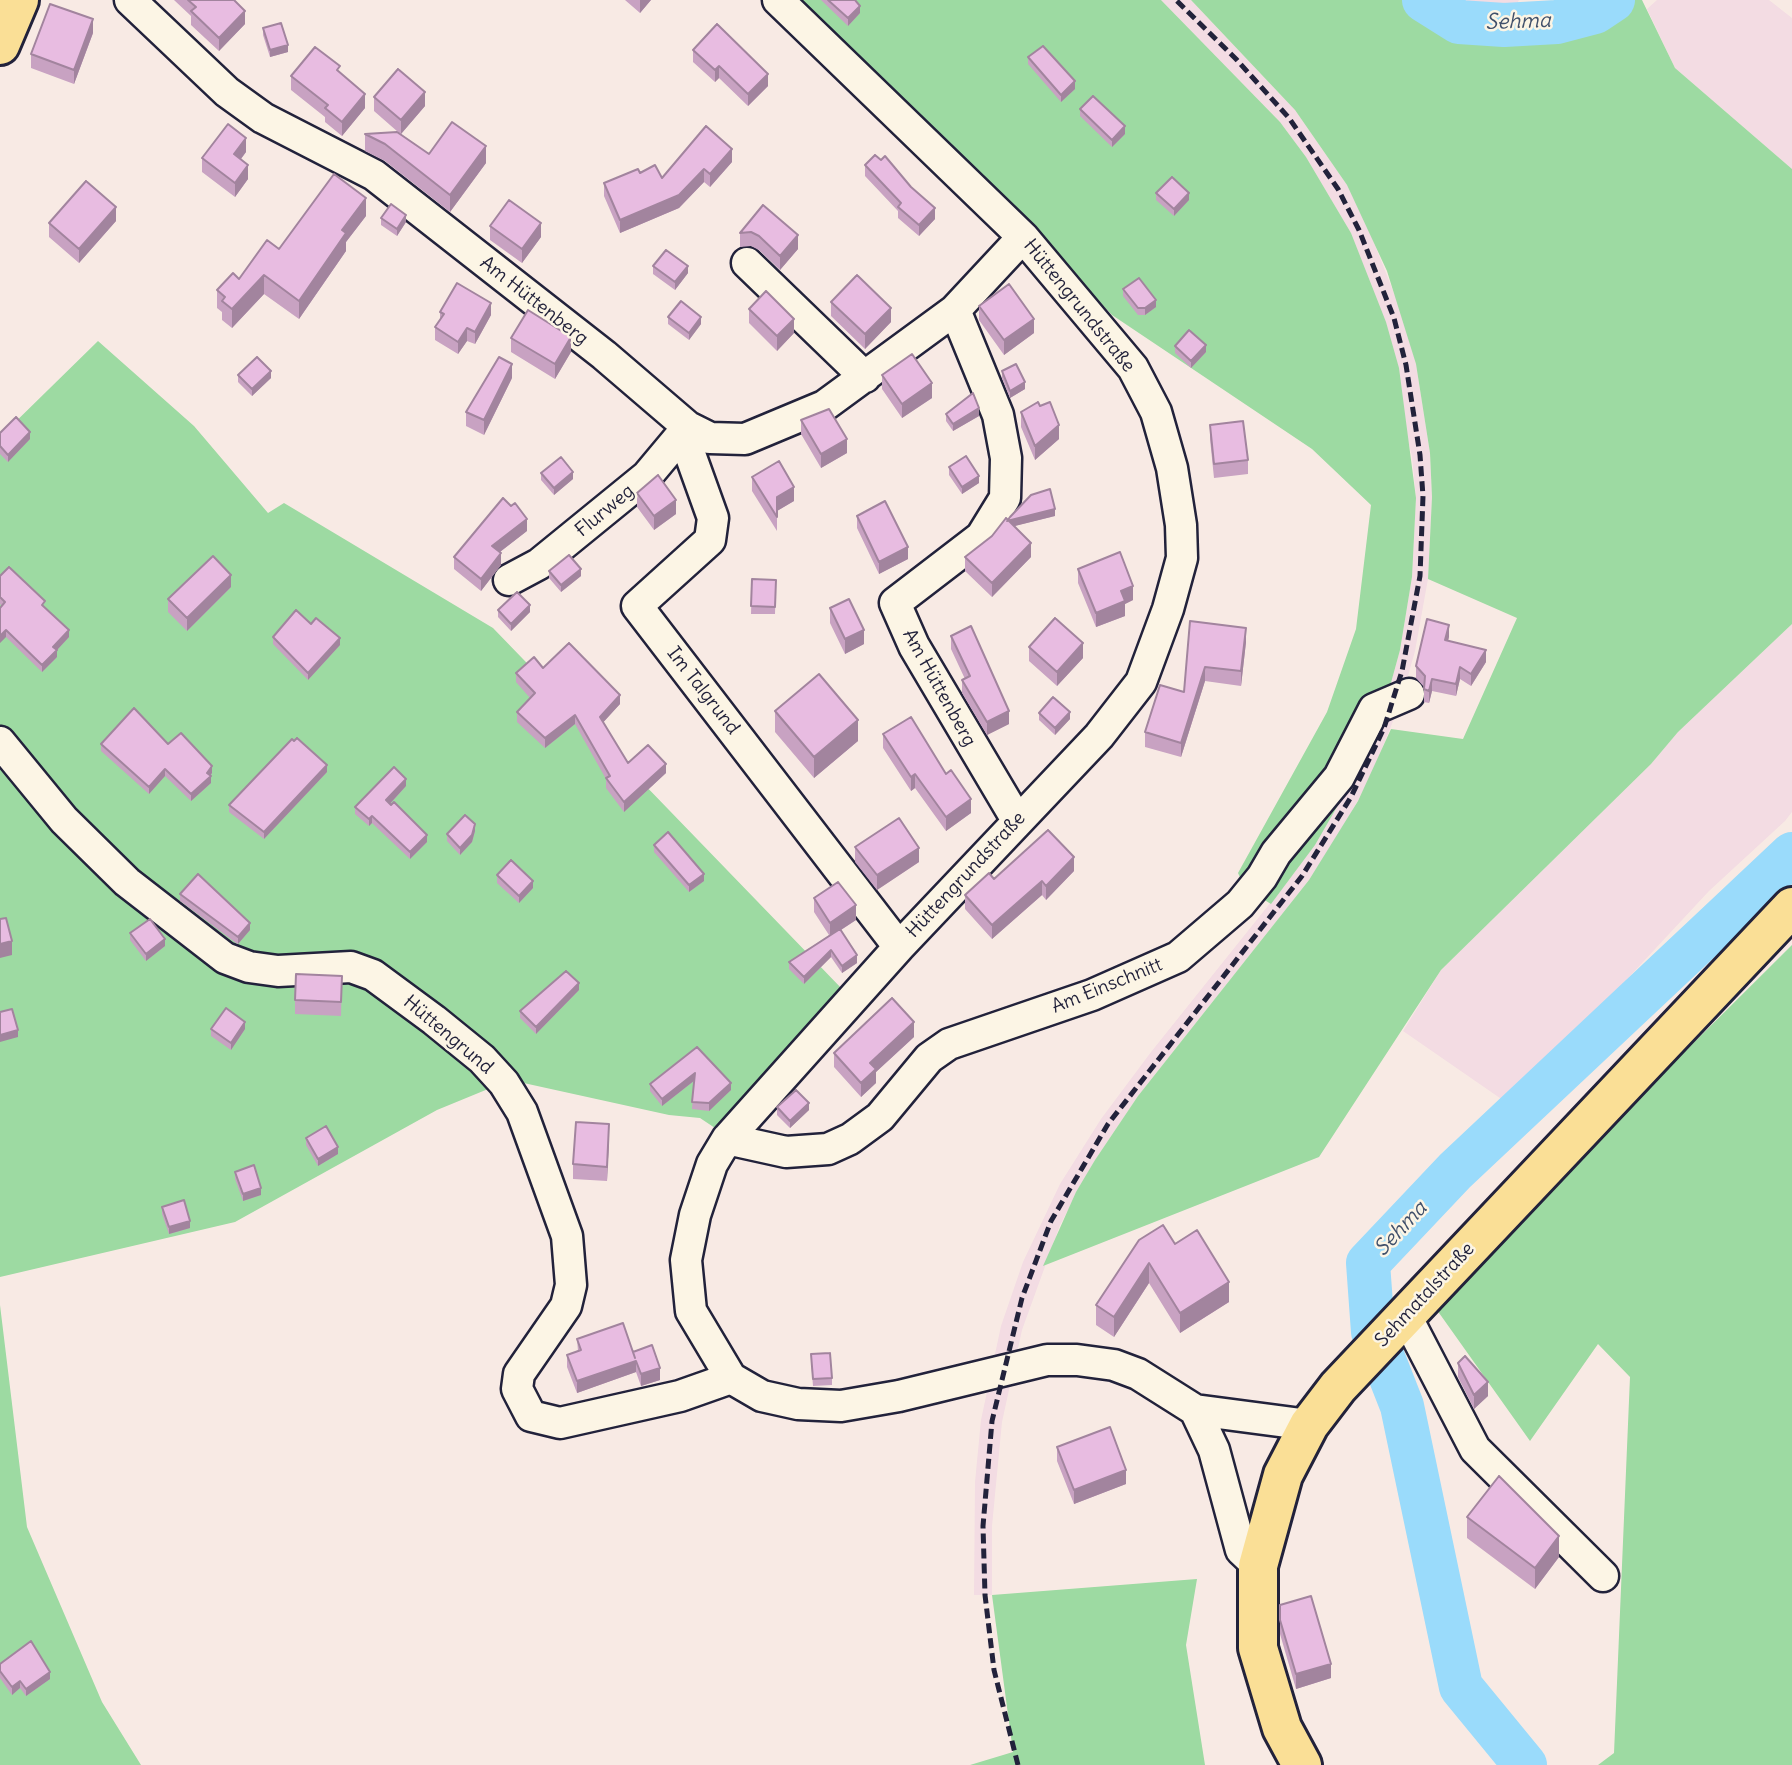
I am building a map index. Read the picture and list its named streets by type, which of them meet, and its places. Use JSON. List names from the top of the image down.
{
  "streets": {
    "main road": ["Sehmatalstraße"],
    "street": [
      "Am Hüttenberg",
      "Hüttengrundstraße",
      "Flurweg",
      "Im Talgrund",
      "Am Einschnitt",
      "Hüttengrund"
    ]
  },
  "crossings": [
    ["Am Hüttenberg", "Hüttengrundstraße"],
    ["Am Hüttenberg", "Flurweg"],
    ["Am Hüttenberg", "Im Talgrund"],
    ["Hüttengrundstraße", "Im Talgrund"],
    ["Hüttengrundstraße", "Am Einschnitt"],
    ["Hüttengrundstraße", "Hüttengrund"],
    ["Hüttengrundstraße", "Sehmatalstraße"],
    ["Flurweg", "Im Talgrund"]
  ],
  "water": ["Sehma"]
}
